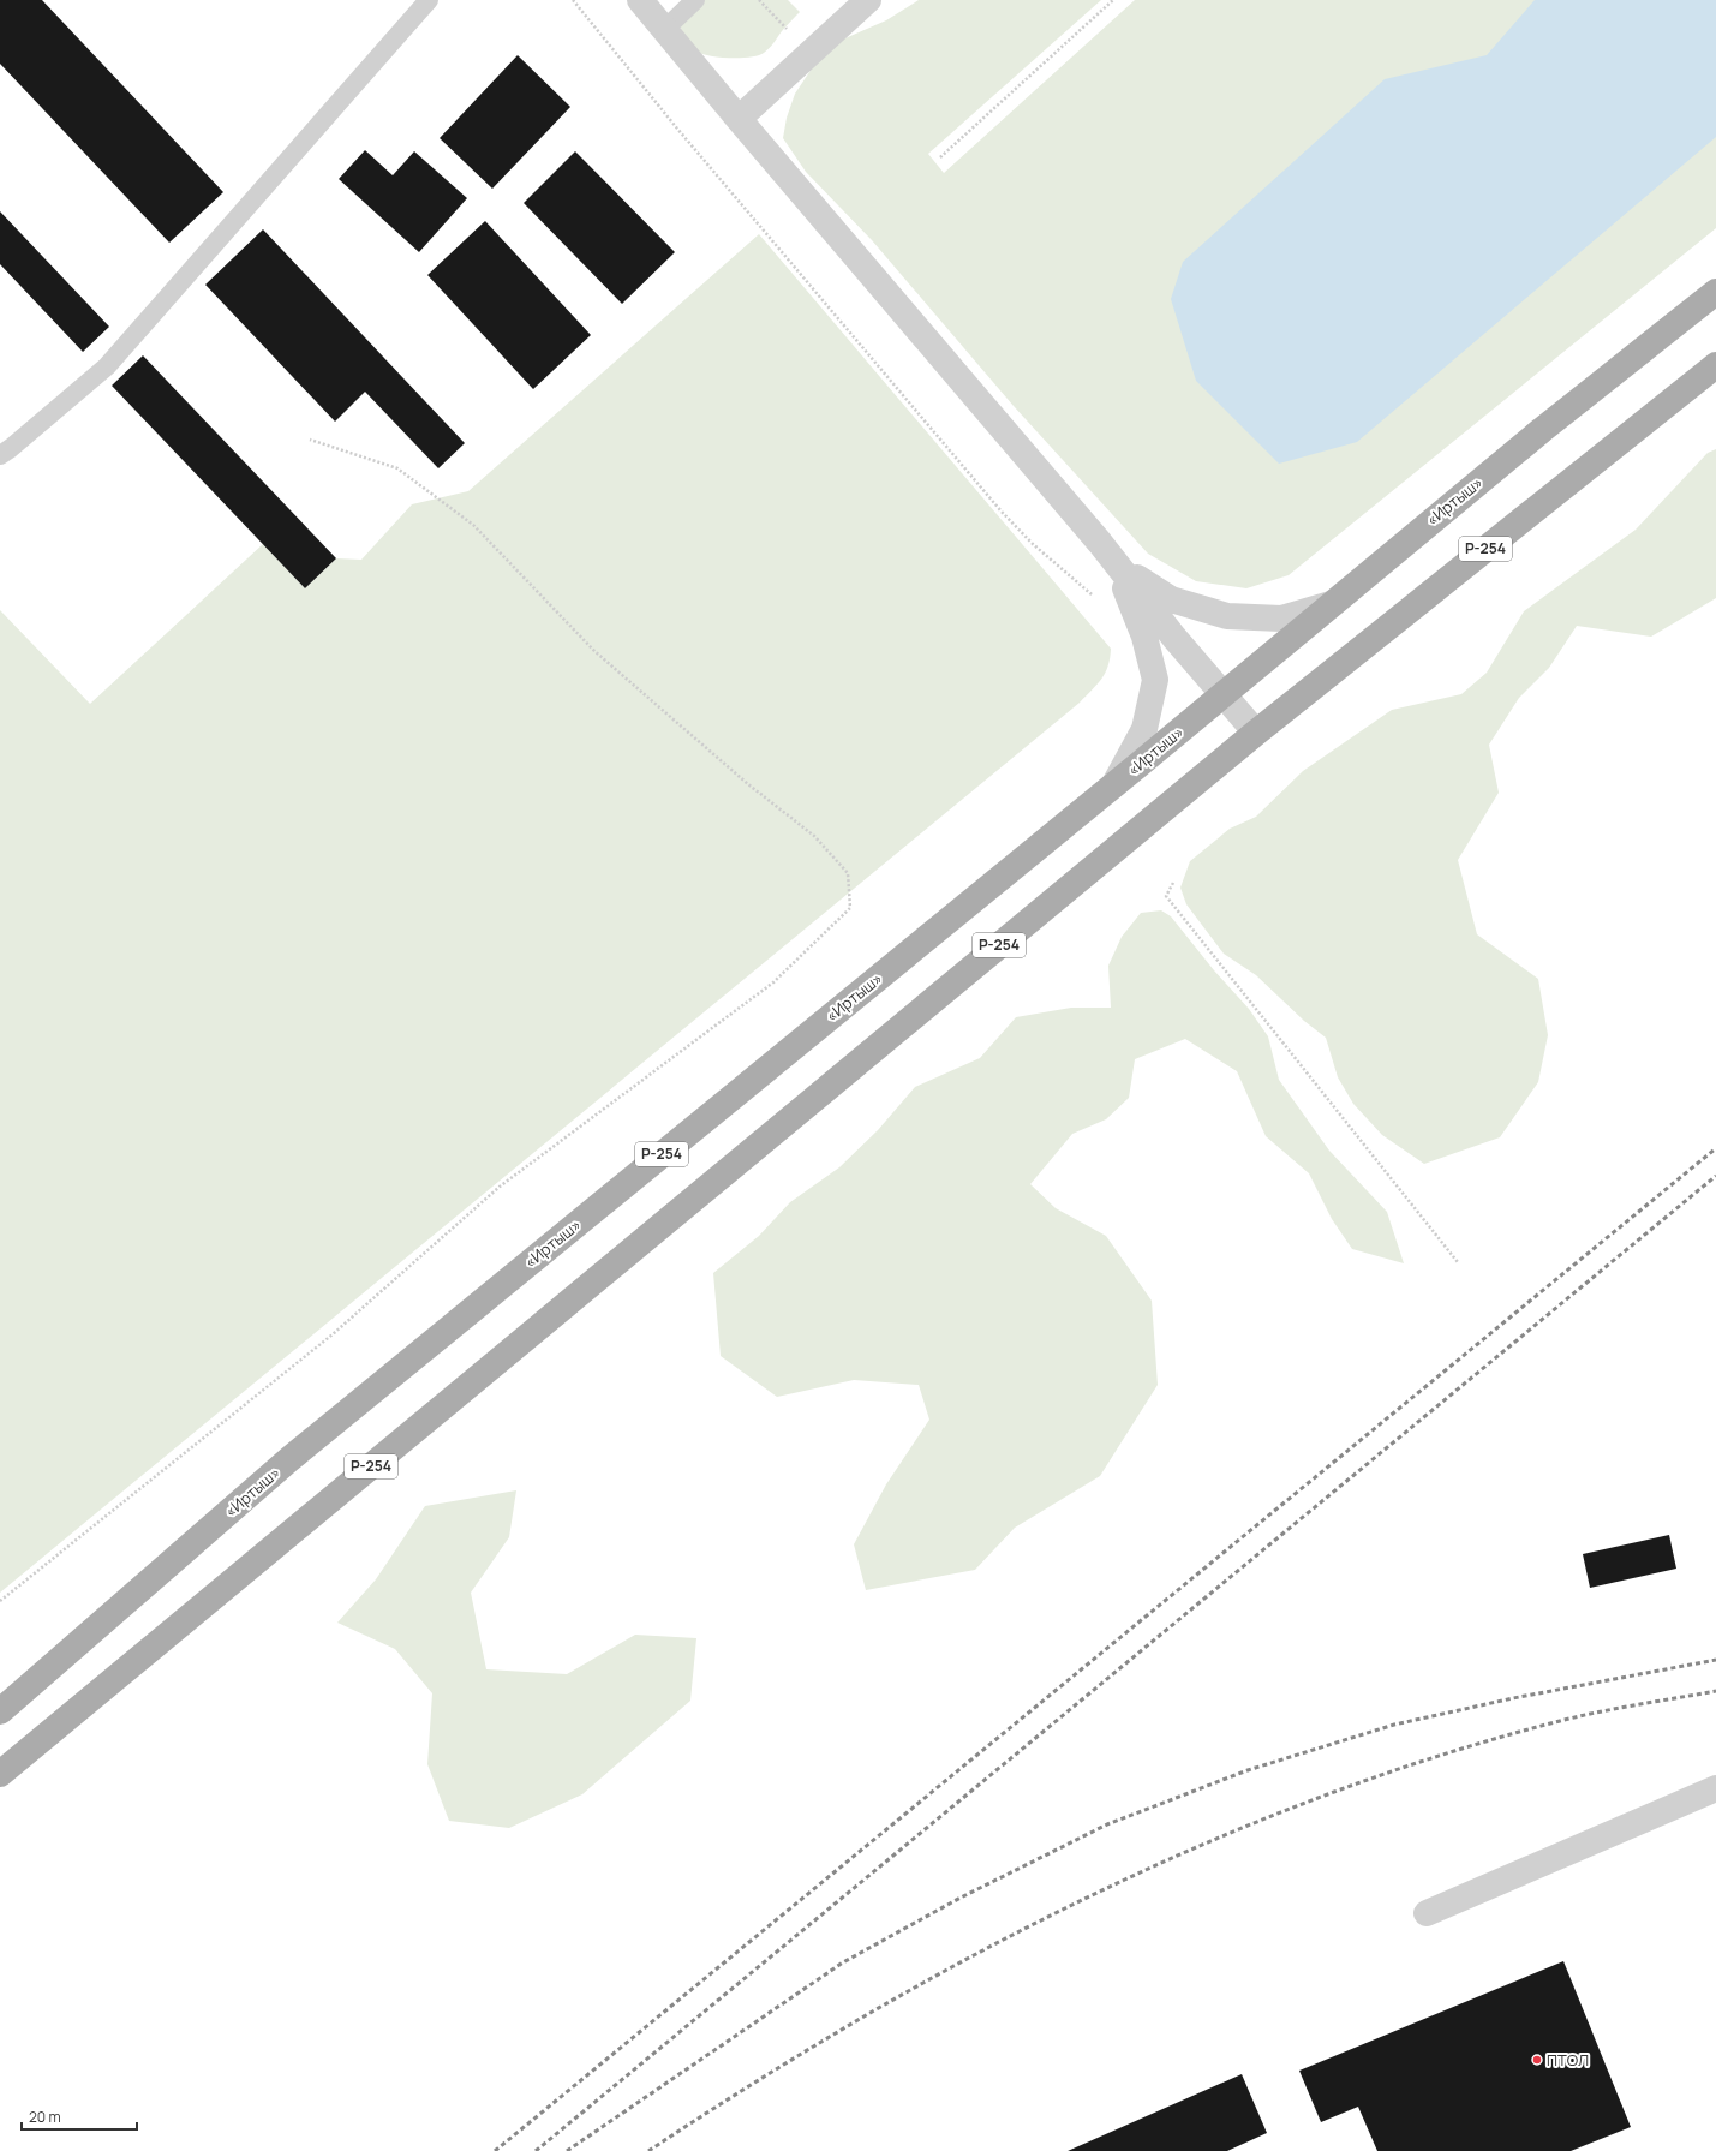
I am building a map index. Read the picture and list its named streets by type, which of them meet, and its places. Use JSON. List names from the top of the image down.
{
  "streets": {
    "main road": ["«Иртыш»", "Р-254"]
  },
  "places": ["ПТОЛ"],
  "scale_bar": "20 m"
}
